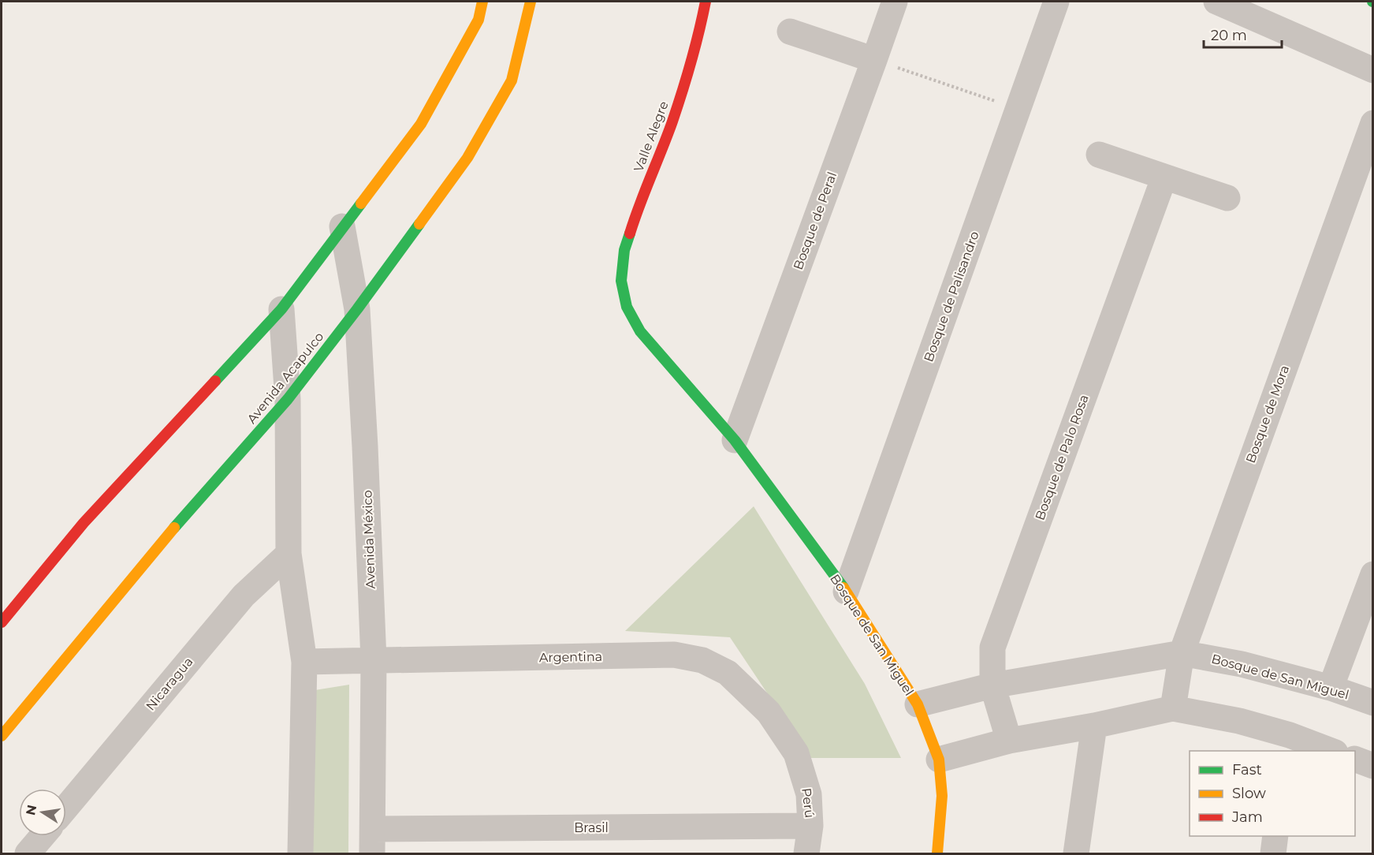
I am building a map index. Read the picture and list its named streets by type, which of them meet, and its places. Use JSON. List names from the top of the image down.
{
  "streets": {
    "street": [
      "Valle Alegre",
      "Bosque de Peral",
      "Bosque de Palisandro",
      "Avenida Acapulco",
      "Bosque de Mora",
      "Bosque de Palo Rosa",
      "Avenida México",
      "Bosque de San Miguel",
      "Argentina",
      "Nicaragua",
      "Perú",
      "Brasil"
    ]
  },
  "crossings": [
    ["Valle Alegre", "Bosque de San Miguel"],
    ["Bosque de Peral", "Bosque de San Miguel"],
    ["Bosque de Palisandro", "Bosque de San Miguel"],
    ["Avenida Acapulco", "Avenida México"],
    ["Bosque de Mora", "Bosque de San Miguel"],
    ["Bosque de Palo Rosa", "Bosque de San Miguel"],
    ["Avenida México", "Argentina"],
    ["Avenida México", "Brasil"],
    ["Argentina", "Perú"],
    ["Perú", "Brasil"]
  ],
  "legend": ["Fast", "Slow", "Jam"],
  "scale_bar": "20 m",
  "north": "left"
}
